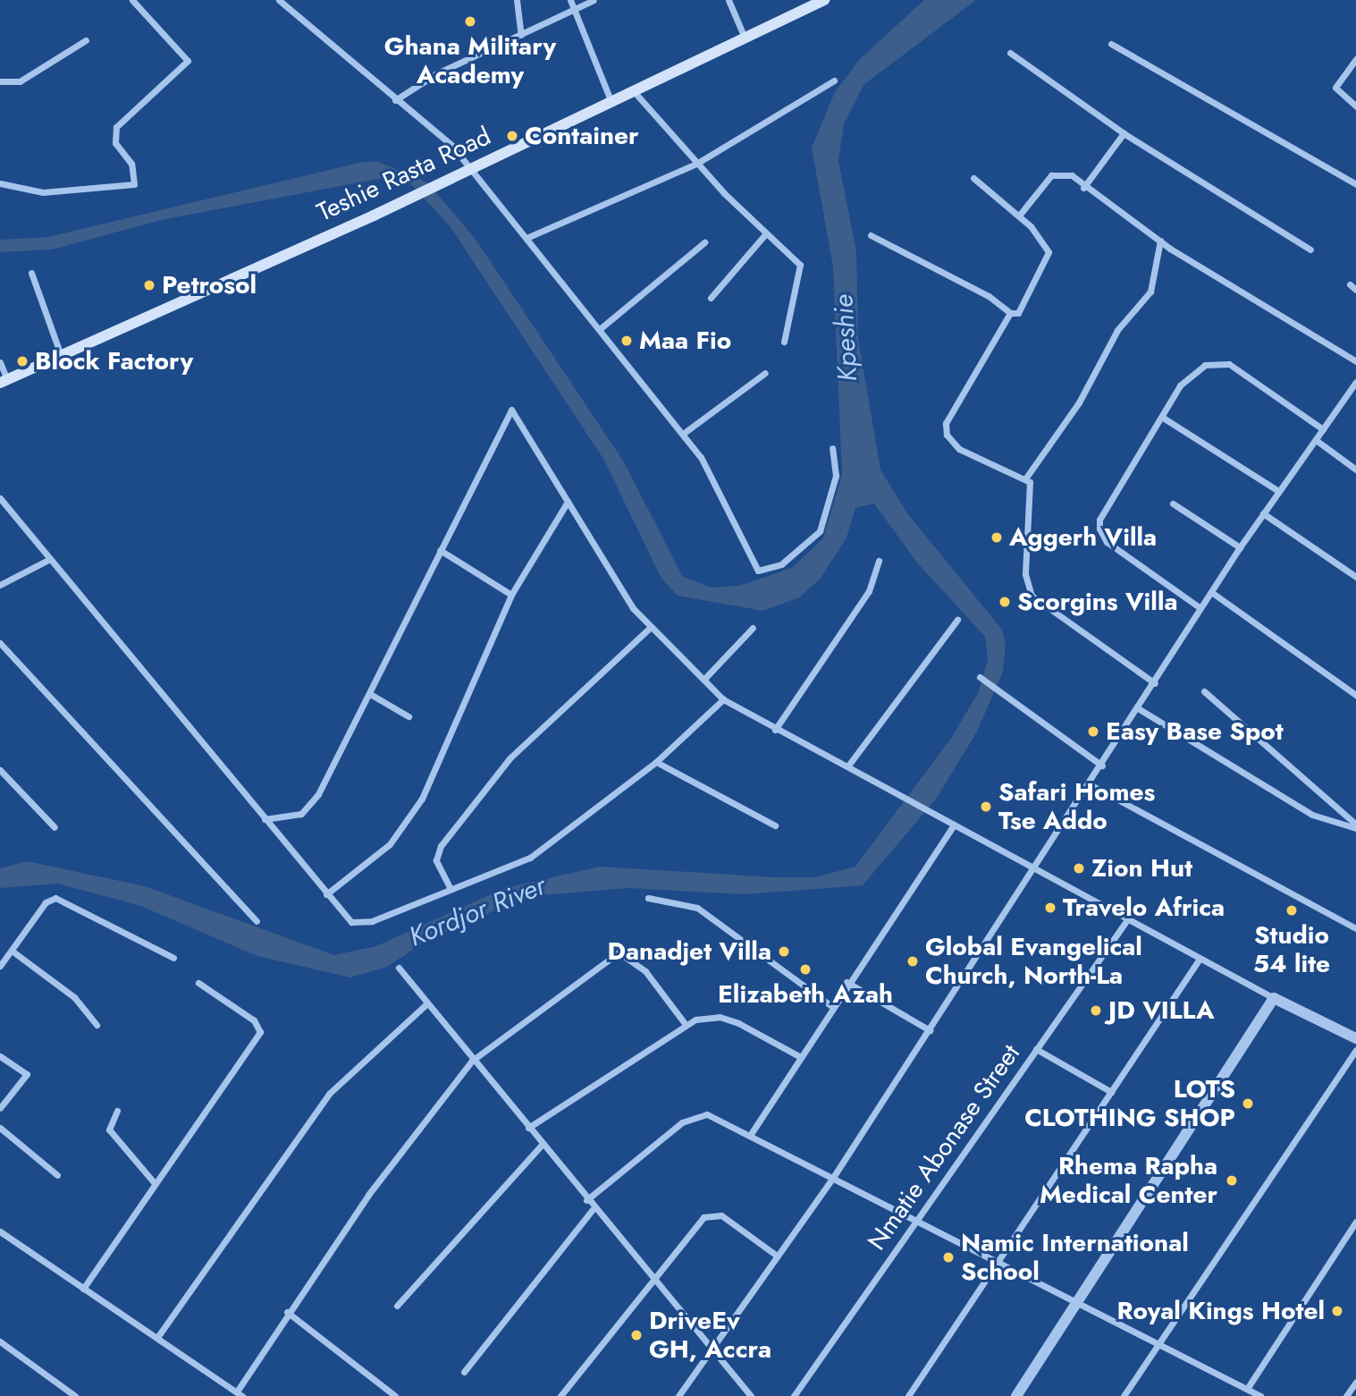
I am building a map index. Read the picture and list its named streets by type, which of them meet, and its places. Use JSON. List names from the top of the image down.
{
  "streets": {
    "main road": ["Teshie Rasta Road"],
    "street": ["Nmatie Abonase Street"]
  },
  "water": ["Kpeshie", "Kordjor River"],
  "places": [
    "Ghana Military Academy",
    "Container",
    "Petrosol",
    "Maa Fio",
    "Block Factory",
    "Aggerh Villa",
    "Scorgins Villa",
    "Easy Base Spot",
    "Safari Homes Tse Addo",
    "Zion Hut",
    "Travelo Africa",
    "Studio 54 lite",
    "Danadjet Villa",
    "Global Evangelical Church, North-La",
    "Elizabeth Azah",
    "JD VILLA",
    "LOTS CLOTHING SHOP",
    "Rhema Rapha Medical Center",
    "Namic International School",
    "Royal Kings Hotel",
    "DriveEv GH, Accra"
  ]
}
